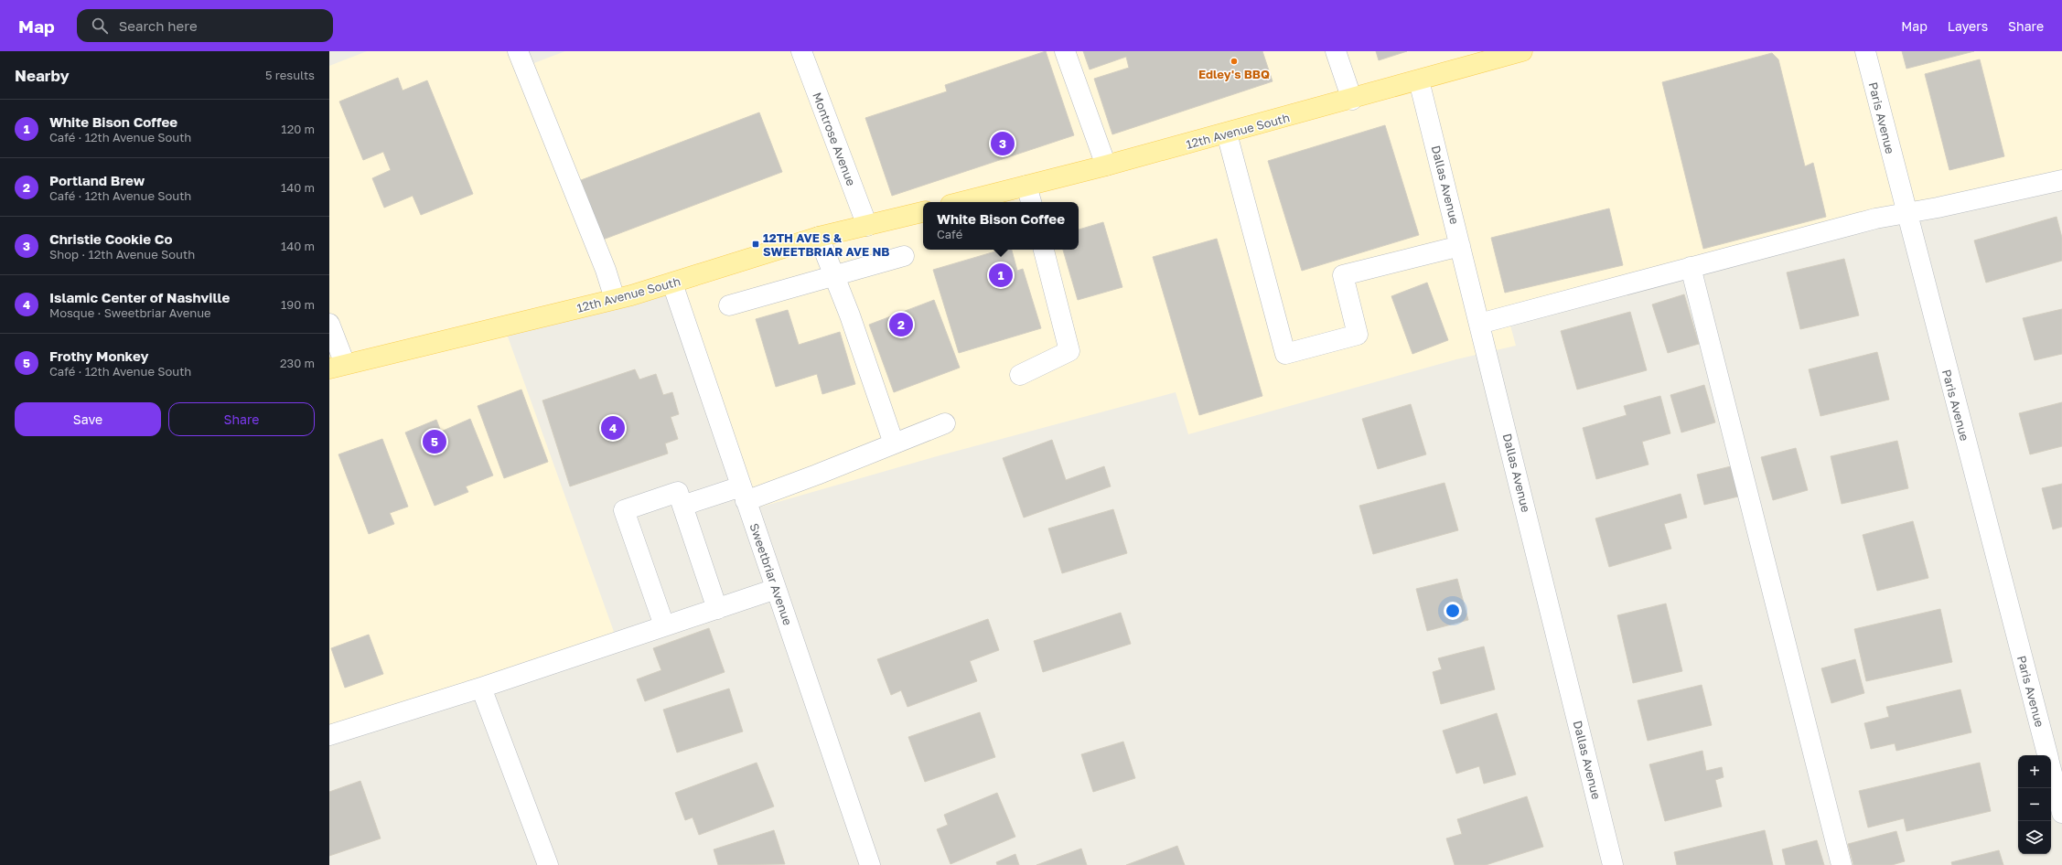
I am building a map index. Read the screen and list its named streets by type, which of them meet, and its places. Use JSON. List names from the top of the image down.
{
  "streets": {
    "main road": ["12th Avenue South"],
    "street": [
      "Paris Avenue",
      "Montrose Avenue",
      "Dallas Avenue",
      "Sweetbriar Avenue"
    ]
  },
  "crossings": [
    ["12th Avenue South", "Montrose Avenue"],
    ["12th Avenue South", "Dallas Avenue"],
    ["12th Avenue South", "Sweetbriar Avenue"]
  ],
  "places": {
    "other": ["Edley's BBQ"],
    "transit": ["12TH AVE S & SWEETBRIAR AVE NB"]
  },
  "page": {
    "header": "Map",
    "search": "Search here",
    "nav": ["Map", "Layers", "Share"],
    "heading": ["Nearby", "5 results"],
    "list": [
      {
        "mark": "1",
        "name": "White Bison Coffee",
        "note": "Café · 12th Avenue South",
        "value": "120 m"
      },
      {
        "mark": "2",
        "name": "Portland Brew",
        "note": "Café · 12th Avenue South",
        "value": "140 m"
      },
      {
        "mark": "3",
        "name": "Christie Cookie Co",
        "note": "Shop · 12th Avenue South",
        "value": "140 m"
      },
      {
        "mark": "4",
        "name": "Islamic Center of Nashville",
        "note": "Mosque · Sweetbriar Avenue",
        "value": "190 m"
      },
      {
        "mark": "5",
        "name": "Frothy Monkey",
        "note": "Café · 12th Avenue South",
        "value": "230 m"
      }
    ],
    "pins": [
      "3",
      "1",
      "2",
      "4",
      "5"
    ],
    "popup": ["White Bison Coffee", "Café"],
    "buttons": ["Save", "Share"],
    "map_buttons": ["+", "−"]
  }
}
